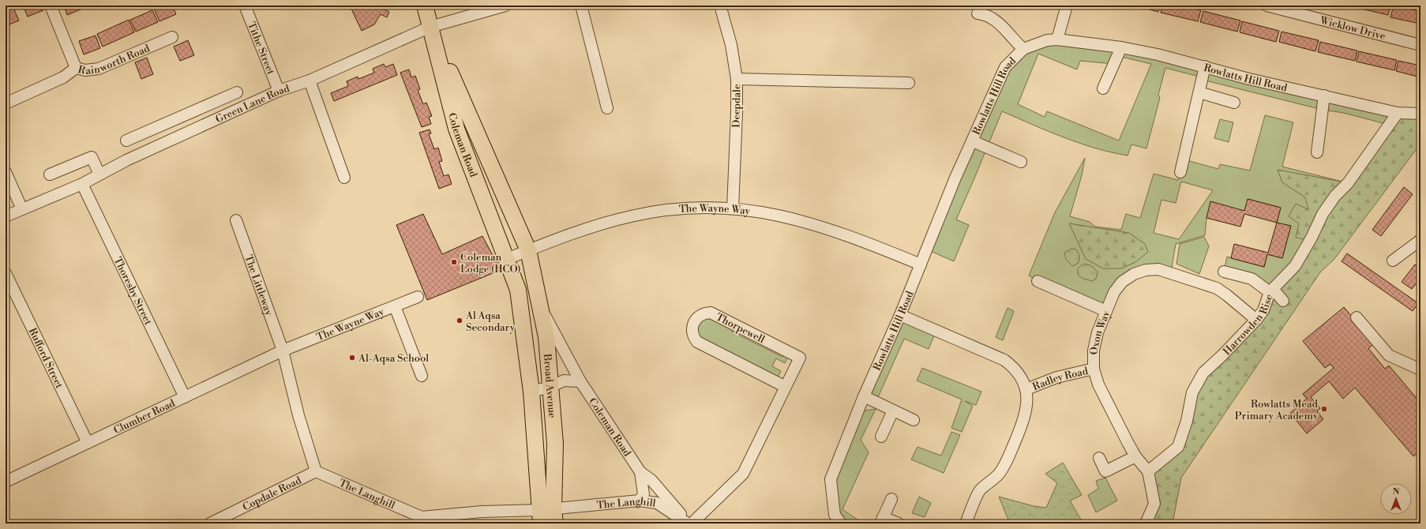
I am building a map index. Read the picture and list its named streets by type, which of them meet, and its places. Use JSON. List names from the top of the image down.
{
  "streets": {
    "highway": ["Coleman Road", "Broad Avenue"],
    "street": [
      "Wicklow Drive",
      "Tithe Street",
      "Rainworth Road",
      "Rowlatts Hill Road",
      "Green Lane Road",
      "Deepdale",
      "The Wayne Way",
      "The Littleway",
      "Thoresby Street",
      "Harrowden Rise",
      "Thorpewell",
      "Oxon Way",
      "Rufford Street",
      "Radley Road",
      "Clumber Road",
      "Copdale Road",
      "The Langhill"
    ]
  },
  "crossings": [
    ["Tithe Street", "Green Lane Road"],
    ["Rowlatts Hill Road", "The Wayne Way"],
    ["Rowlatts Hill Road", "Harrowden Rise"],
    ["Green Lane Road", "Coleman Road"],
    ["Green Lane Road", "Thoresby Street"],
    ["Deepdale", "The Wayne Way"],
    ["Coleman Road", "The Wayne Way"],
    ["Coleman Road", "Broad Avenue"],
    ["Coleman Road", "The Langhill"],
    ["The Wayne Way", "The Littleway"],
    ["The Wayne Way", "Broad Avenue"],
    ["The Wayne Way", "Clumber Road"],
    ["The Littleway", "Clumber Road"],
    ["Thoresby Street", "Clumber Road"],
    ["Harrowden Rise", "Oxon Way"],
    ["Oxon Way", "Radley Road"],
    ["Rufford Street", "Clumber Road"],
    ["Broad Avenue", "The Langhill"],
    ["Copdale Road", "The Langhill"]
  ],
  "places": [
    "Coleman Lodge (HCO)",
    "Al Aqsa Secondary",
    "Al-Aqsa School",
    "Rowlatts Mead Primary Academy"
  ],
  "north": "top"
}
